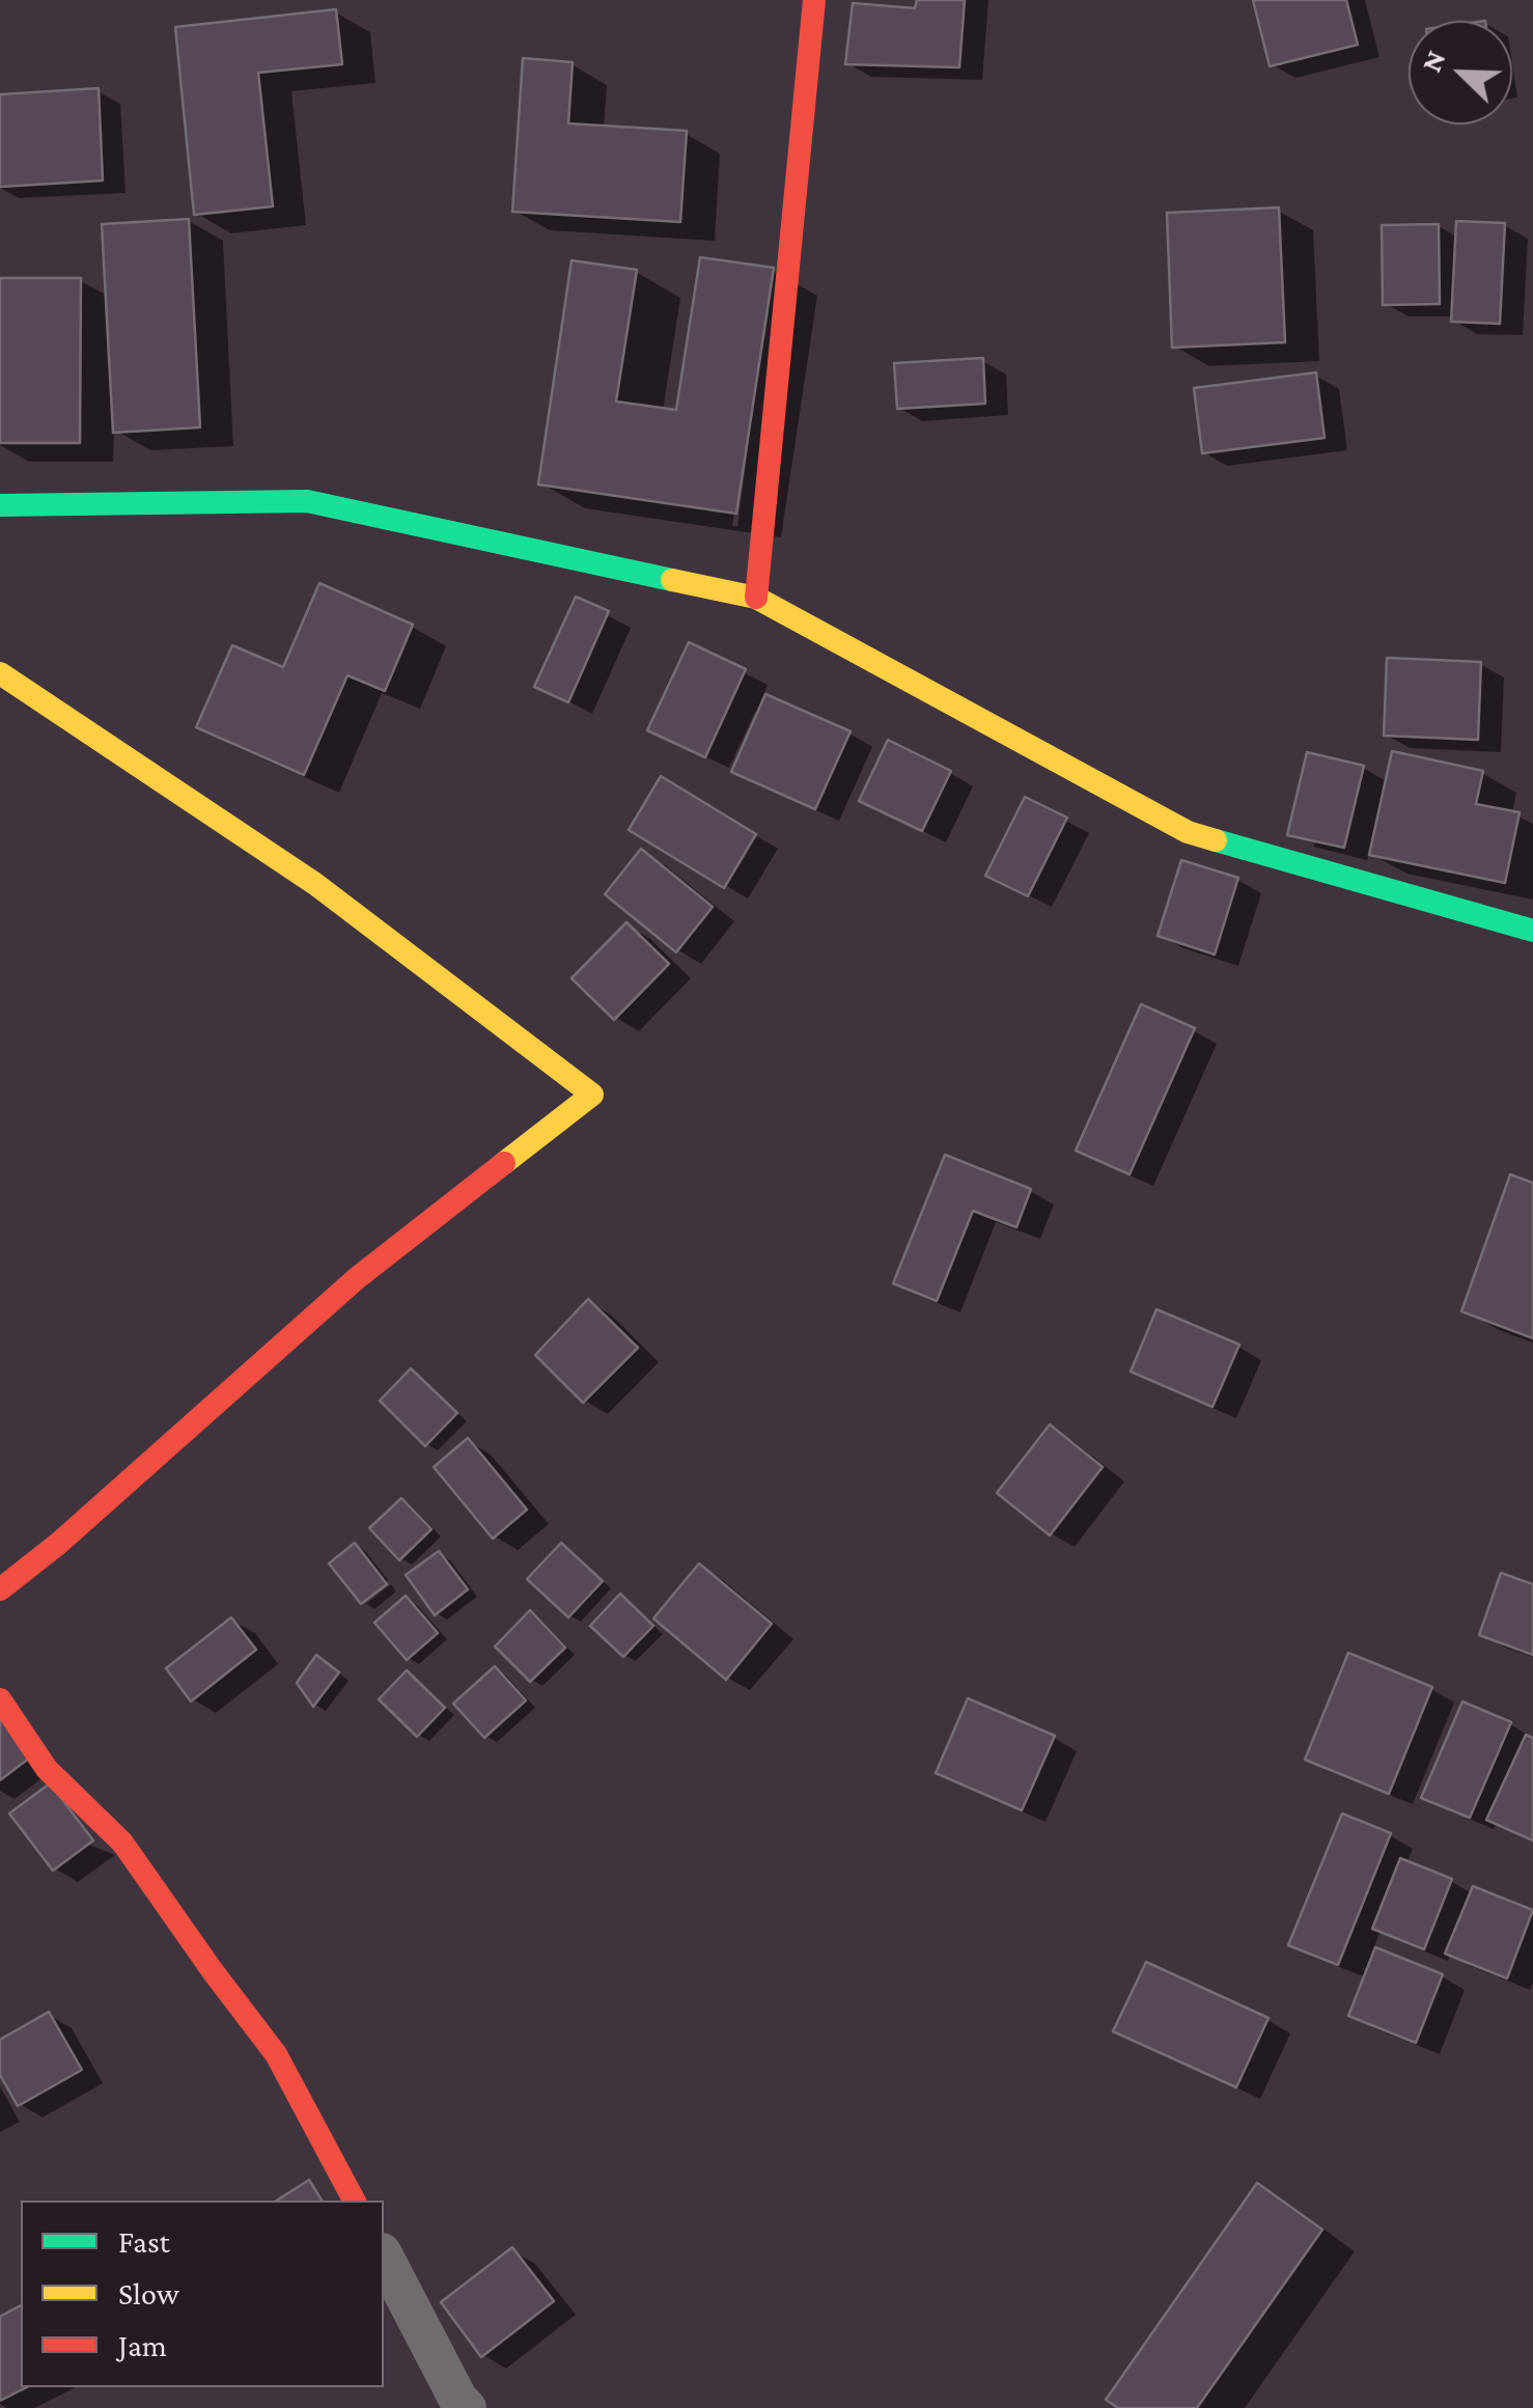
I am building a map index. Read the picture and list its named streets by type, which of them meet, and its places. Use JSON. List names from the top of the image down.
{
  "legend": ["Fast", "Slow", "Jam"],
  "north": "top left"
}
